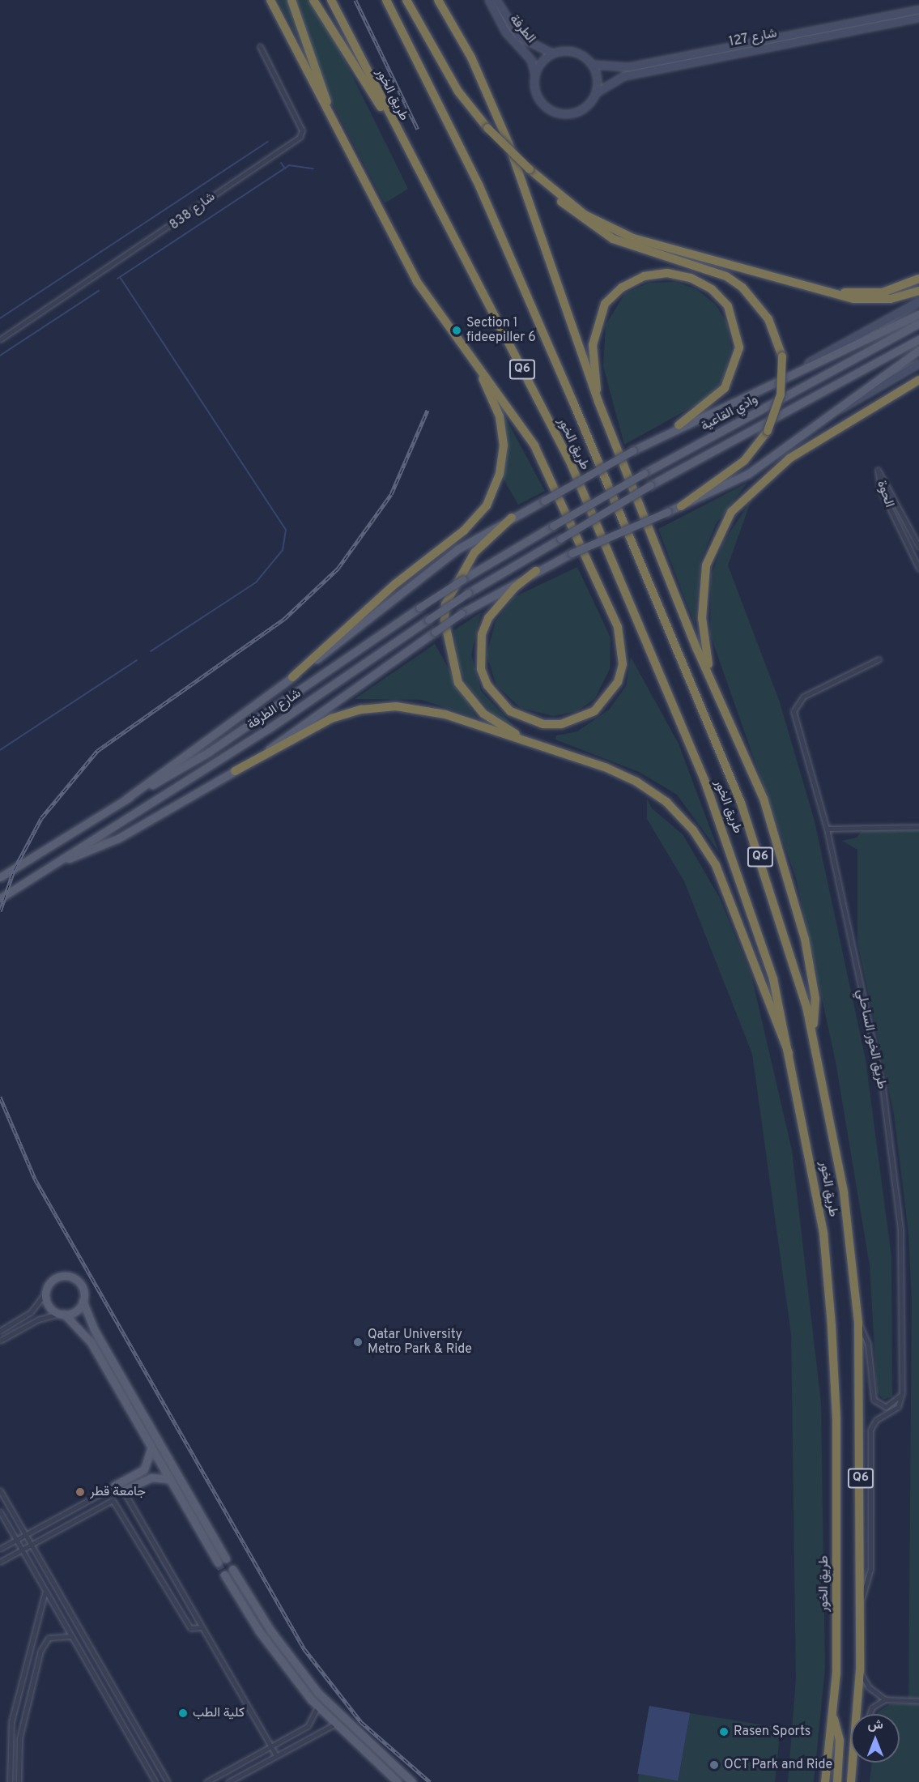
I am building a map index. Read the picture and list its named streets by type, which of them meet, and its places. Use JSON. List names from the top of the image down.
{
  "streets": {
    "highway": ["طريق الخور", "Q6"],
    "main road": ["وادي القاعية", "شارع الطرفة"],
    "street": [
      "الطرفة",
      "شارع 127",
      "شارع 838",
      "الحوة",
      "طريق الخور الساحلي"
    ]
  },
  "crossings": [
    ["الطرفة", "شارع 127"],
    ["طريق الخور", "طريق الخور الساحلي"],
    ["وادي القاعية", "شارع الطرفة"]
  ],
  "places": [
    "Section 1 fideepiller 6",
    "Qatar University Metro Park & Ride",
    "جامعة قطر",
    "كلية الطب",
    "Rasen Sports",
    "OCT Park and Ride"
  ],
  "north": "top"
}
